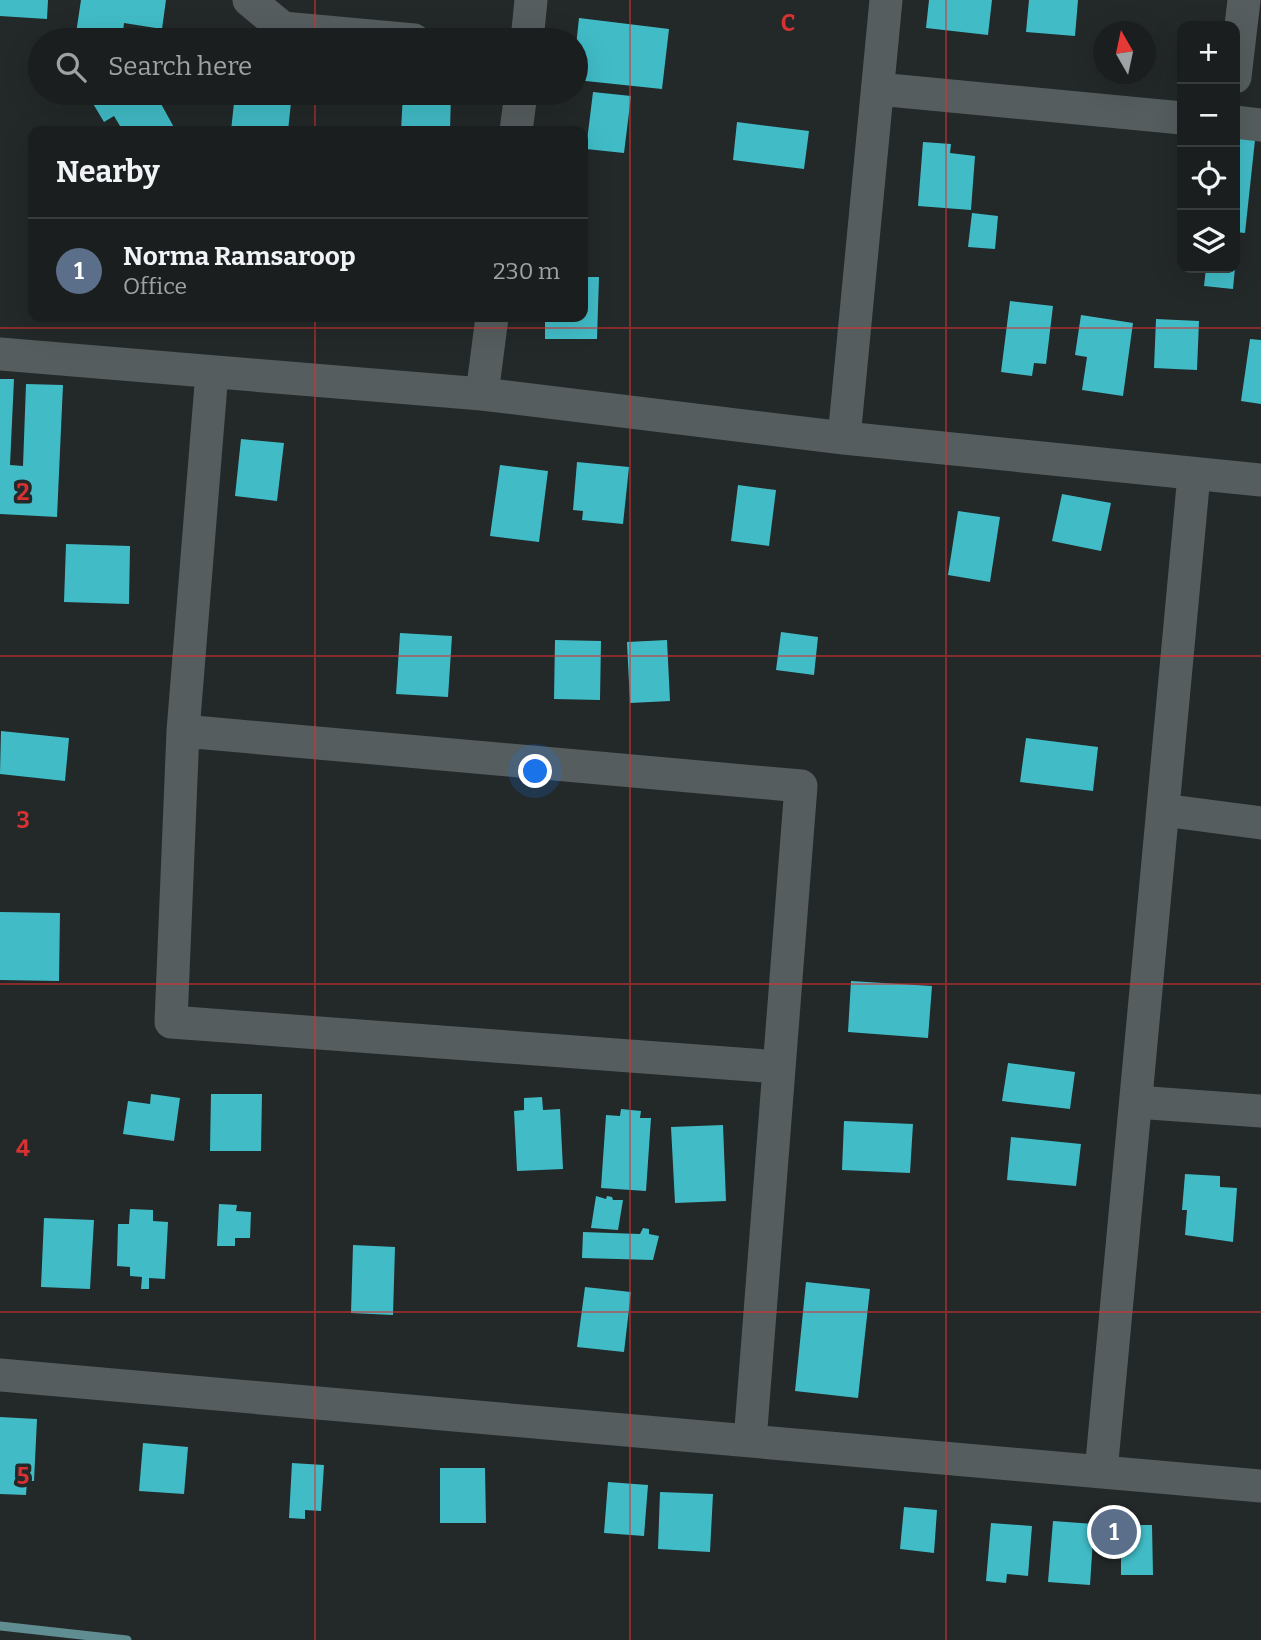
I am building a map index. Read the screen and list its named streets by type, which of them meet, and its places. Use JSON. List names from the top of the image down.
{
  "north": "top",
  "page": {
    "map_buttons": ["+", "−"],
    "search": "Search here",
    "heading": "Nearby",
    "list": [
      {
        "mark": "1",
        "name": "Norma Ramsaroop",
        "note": "Office",
        "value": "230 m"
      }
    ],
    "pins": "1"
  },
  "grid": {
    "columns": ["C"],
    "rows": [
      "2",
      "3",
      "4",
      "5"
    ]
  }
}
